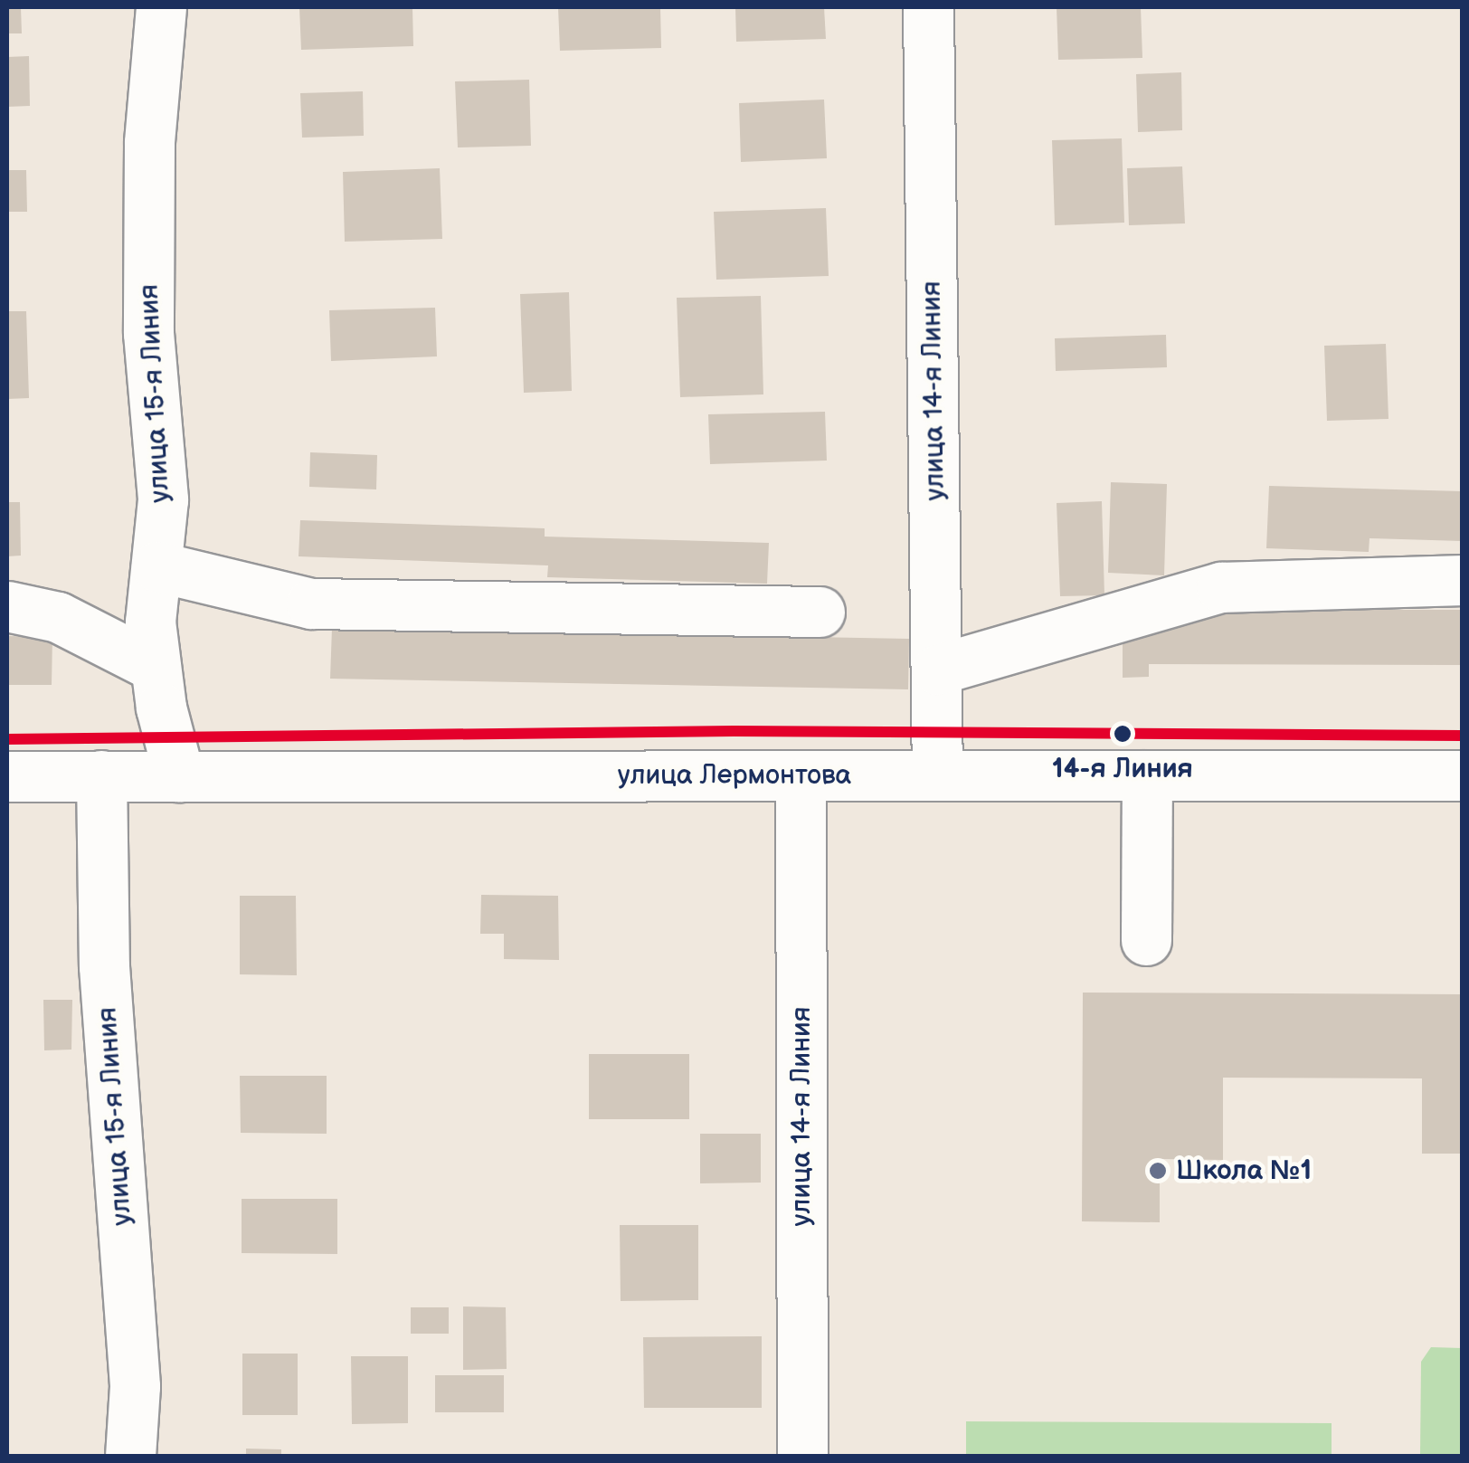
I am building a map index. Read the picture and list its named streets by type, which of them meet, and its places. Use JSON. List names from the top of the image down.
{
  "streets": {
    "street": ["улица 14-я Линия", "улица 15-я Линия", "улица Лермонтова"]
  },
  "crossings": [
    ["улица 14-я Линия", "улица Лермонтова"],
    ["улица 15-я Линия", "улица Лермонтова"]
  ],
  "places": ["14-я Линия", "Школа №1"]
}
